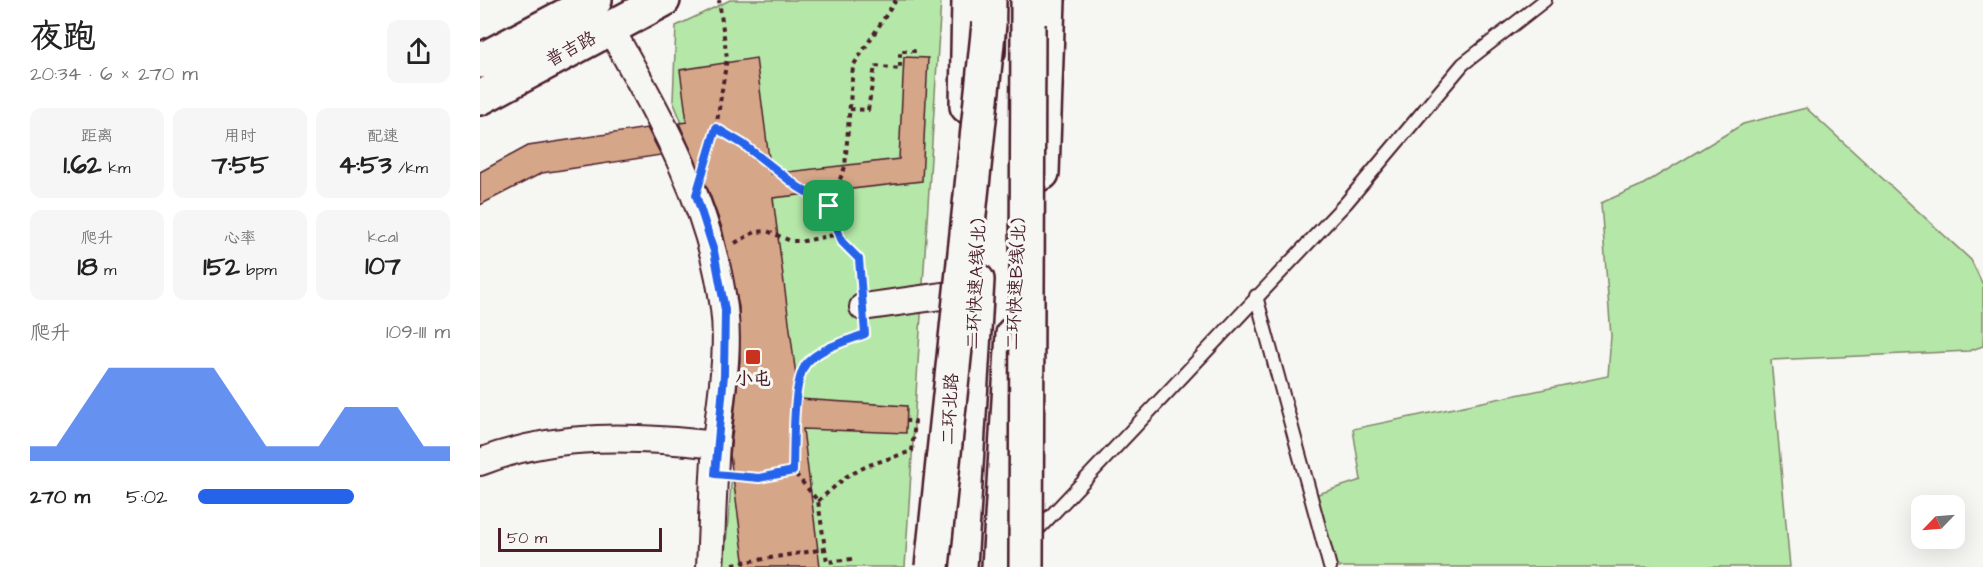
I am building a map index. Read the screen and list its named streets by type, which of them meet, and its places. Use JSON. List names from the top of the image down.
{
  "streets": {
    "main road": ["普吉路", "二环快速A线(北)", "二环北路"]
  },
  "crossings": [
    ["二环快速A线(北)", "二环北路"]
  ],
  "places": {
    "transit": ["小屯"]
  },
  "scale_bar": "50 m",
  "north": "bottom left",
  "page": {
    "heading": ["夜跑", "20:34 · 6 × 270 m"],
    "stats": [
      ["距离", "1.62 km"],
      ["用时", "7:55"],
      ["配速", "4:53 /km"],
      ["爬升", "18 m"],
      ["心率", "152 bpm"],
      ["kcal", "107"]
    ],
    "chart": ["爬升", "109–111 m"],
    "list": [
      {
        "name": "270 m",
        "note": "5:02"
      }
    ],
    "scale": "50 m"
  }
}
